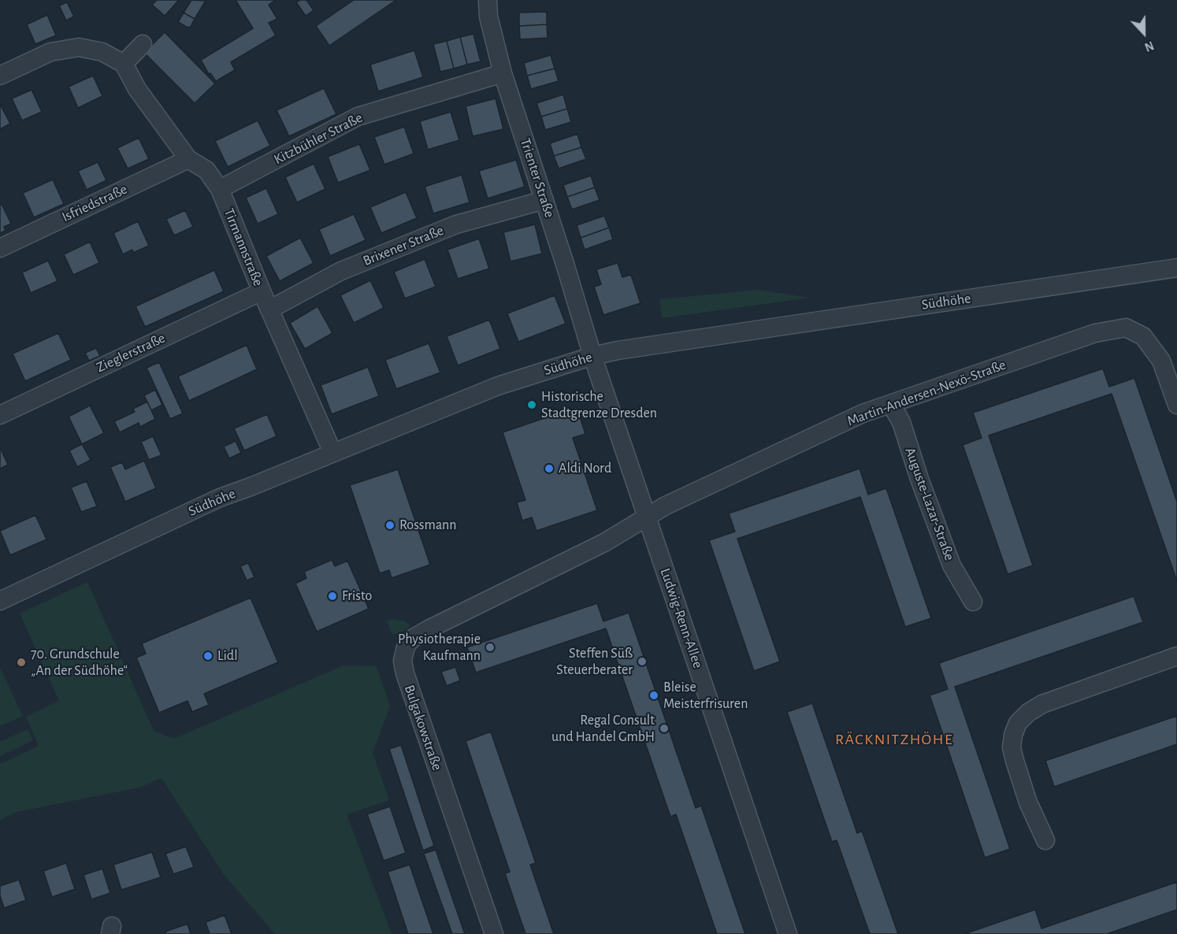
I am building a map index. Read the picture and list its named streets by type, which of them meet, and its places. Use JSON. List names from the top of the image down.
{
  "streets": {
    "street": [
      "Kitzbühler Straße",
      "Trienter Straße",
      "Isfriedstraße",
      "Brixener Straße",
      "Tirmannstraße",
      "Südhöhe",
      "Zieglerstraße",
      "Martin-Andersen-Nexö-Straße",
      "Auguste-Lazar-Straße",
      "Ludwig-Renn-Allee",
      "Bulgakowstraße"
    ]
  },
  "crossings": [
    ["Kitzbühler Straße", "Trienter Straße"],
    ["Kitzbühler Straße", "Tirmannstraße"],
    ["Trienter Straße", "Brixener Straße"],
    ["Trienter Straße", "Südhöhe"],
    ["Trienter Straße", "Ludwig-Renn-Allee"],
    ["Isfriedstraße", "Tirmannstraße"],
    ["Brixener Straße", "Tirmannstraße"],
    ["Tirmannstraße", "Südhöhe"],
    ["Tirmannstraße", "Zieglerstraße"],
    ["Südhöhe", "Ludwig-Renn-Allee"],
    ["Martin-Andersen-Nexö-Straße", "Auguste-Lazar-Straße"],
    ["Martin-Andersen-Nexö-Straße", "Ludwig-Renn-Allee"],
    ["Martin-Andersen-Nexö-Straße", "Bulgakowstraße"],
    ["Ludwig-Renn-Allee", "Bulgakowstraße"]
  ],
  "districts": ["RÄCKNITZHÖHE"],
  "places": [
    "Historische Stadtgrenze Dresden",
    "Aldi Nord",
    "Rossmann",
    "Fristo",
    "Physiotherapie Kaufmann",
    "Lidl",
    "Steffen Süß Steuerberater",
    "70. Grundschule „An der Südhöhe“",
    "Bleise Meisterfrisuren",
    "Regal Consult und Handel GmbH"
  ],
  "north": "bottom"
}
